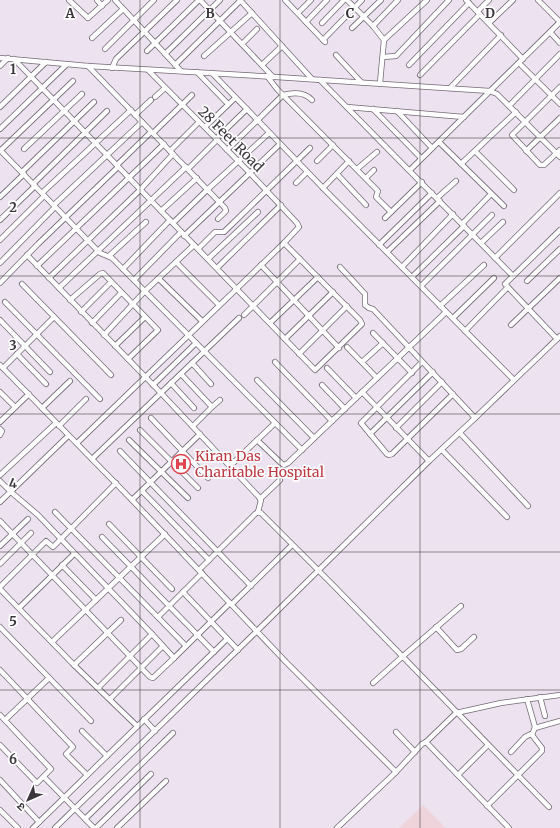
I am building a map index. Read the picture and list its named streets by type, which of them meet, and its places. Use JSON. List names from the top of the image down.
{
  "streets": {
    "street": ["28 Feet Road"]
  },
  "places": {
    "hospital": ["Kiran Das Charitable Hospital"]
  },
  "north": "bottom left",
  "grid": {
    "columns": [
      "A",
      "B",
      "C",
      "D"
    ],
    "rows": [
      "1",
      "2",
      "3",
      "4",
      "5",
      "6"
    ]
  }
}
